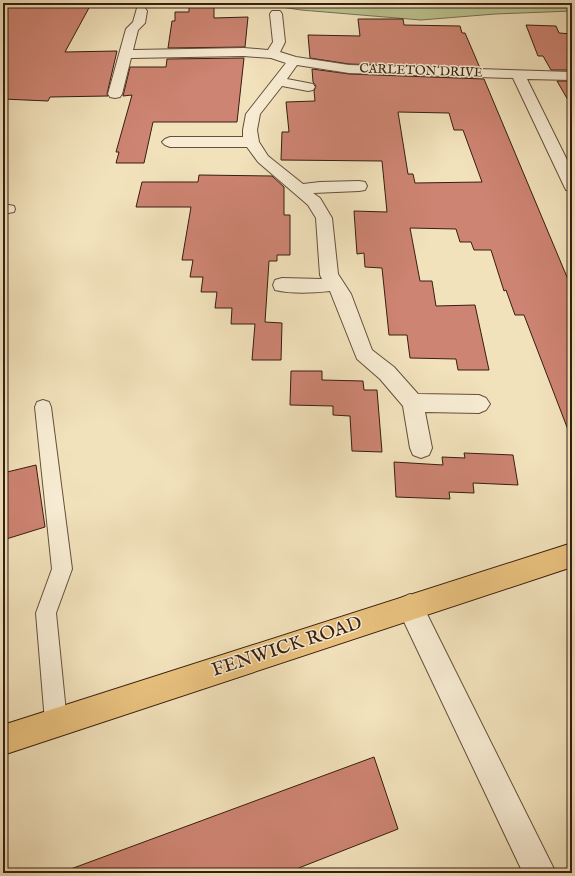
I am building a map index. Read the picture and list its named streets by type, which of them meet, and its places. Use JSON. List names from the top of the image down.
{
  "streets": {
    "main road": ["FENWICK ROAD"],
    "street": ["CARLETON DRIVE"]
  }
}
